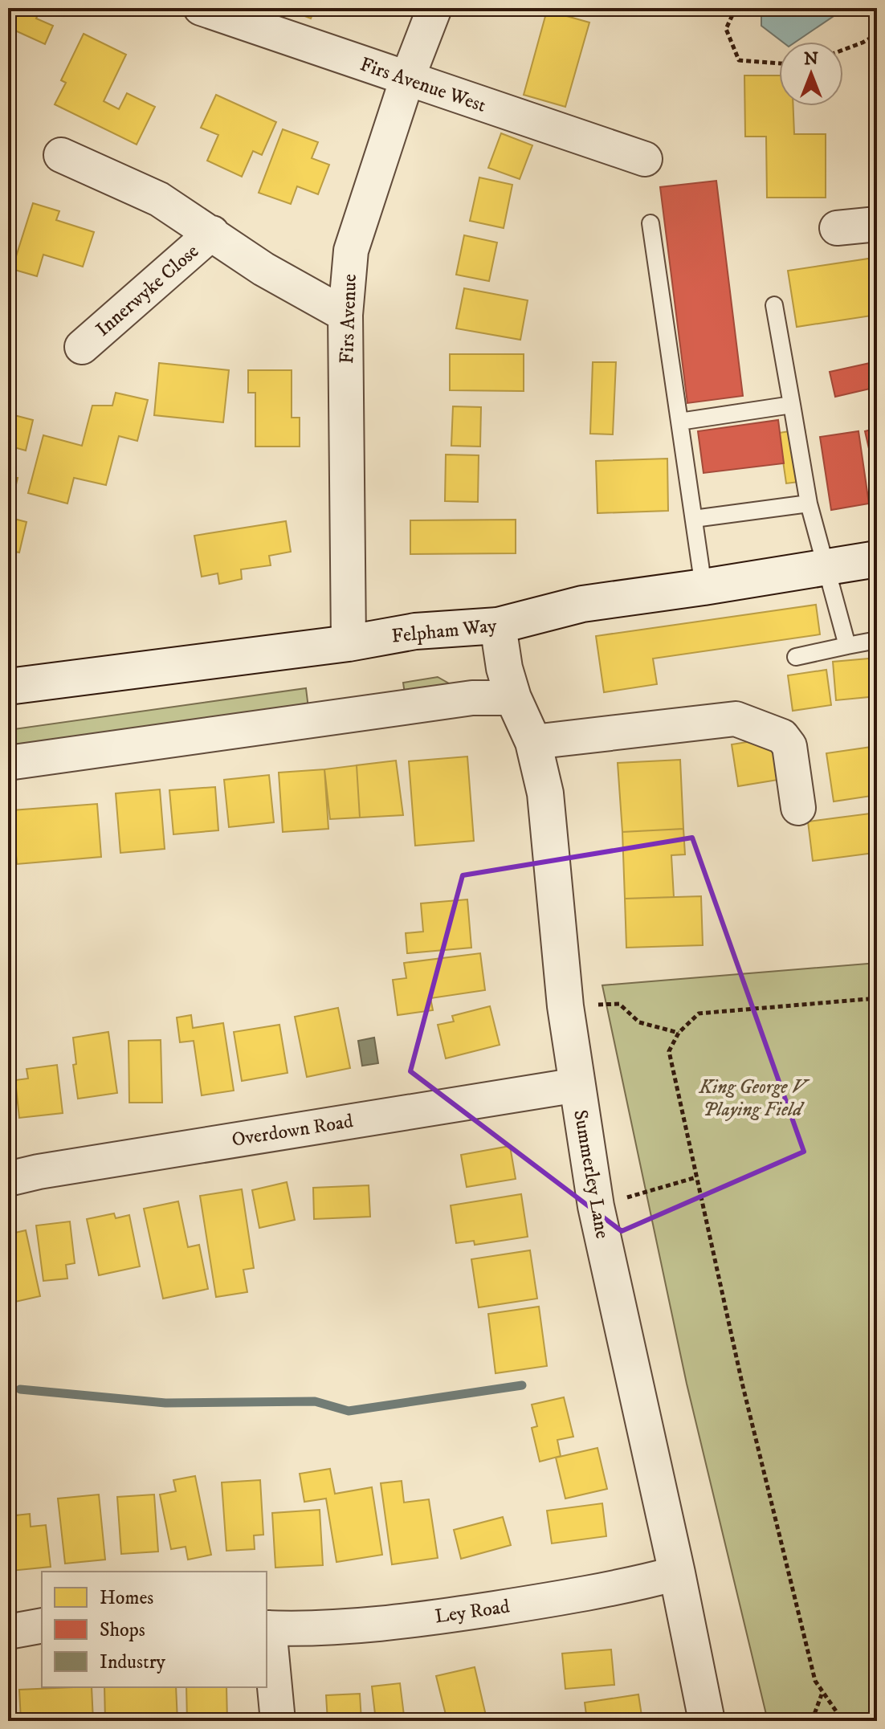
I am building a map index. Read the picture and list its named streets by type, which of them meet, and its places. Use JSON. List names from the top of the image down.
{
  "streets": {
    "street": [
      "Firs Avenue West",
      "Innerwyke Close",
      "Firs Avenue",
      "Felpham Way",
      "Overdown Road",
      "Summerley Lane",
      "Ley Road"
    ]
  },
  "crossings": [
    ["Firs Avenue West", "Firs Avenue"],
    ["Innerwyke Close", "Firs Avenue"],
    ["Firs Avenue", "Felpham Way"],
    ["Felpham Way", "Summerley Lane"],
    ["Overdown Road", "Summerley Lane"],
    ["Summerley Lane", "Ley Road"]
  ],
  "parks": ["King George V Playing Field"],
  "legend": ["Homes", "Shops", "Industry"],
  "north": "top"
}
